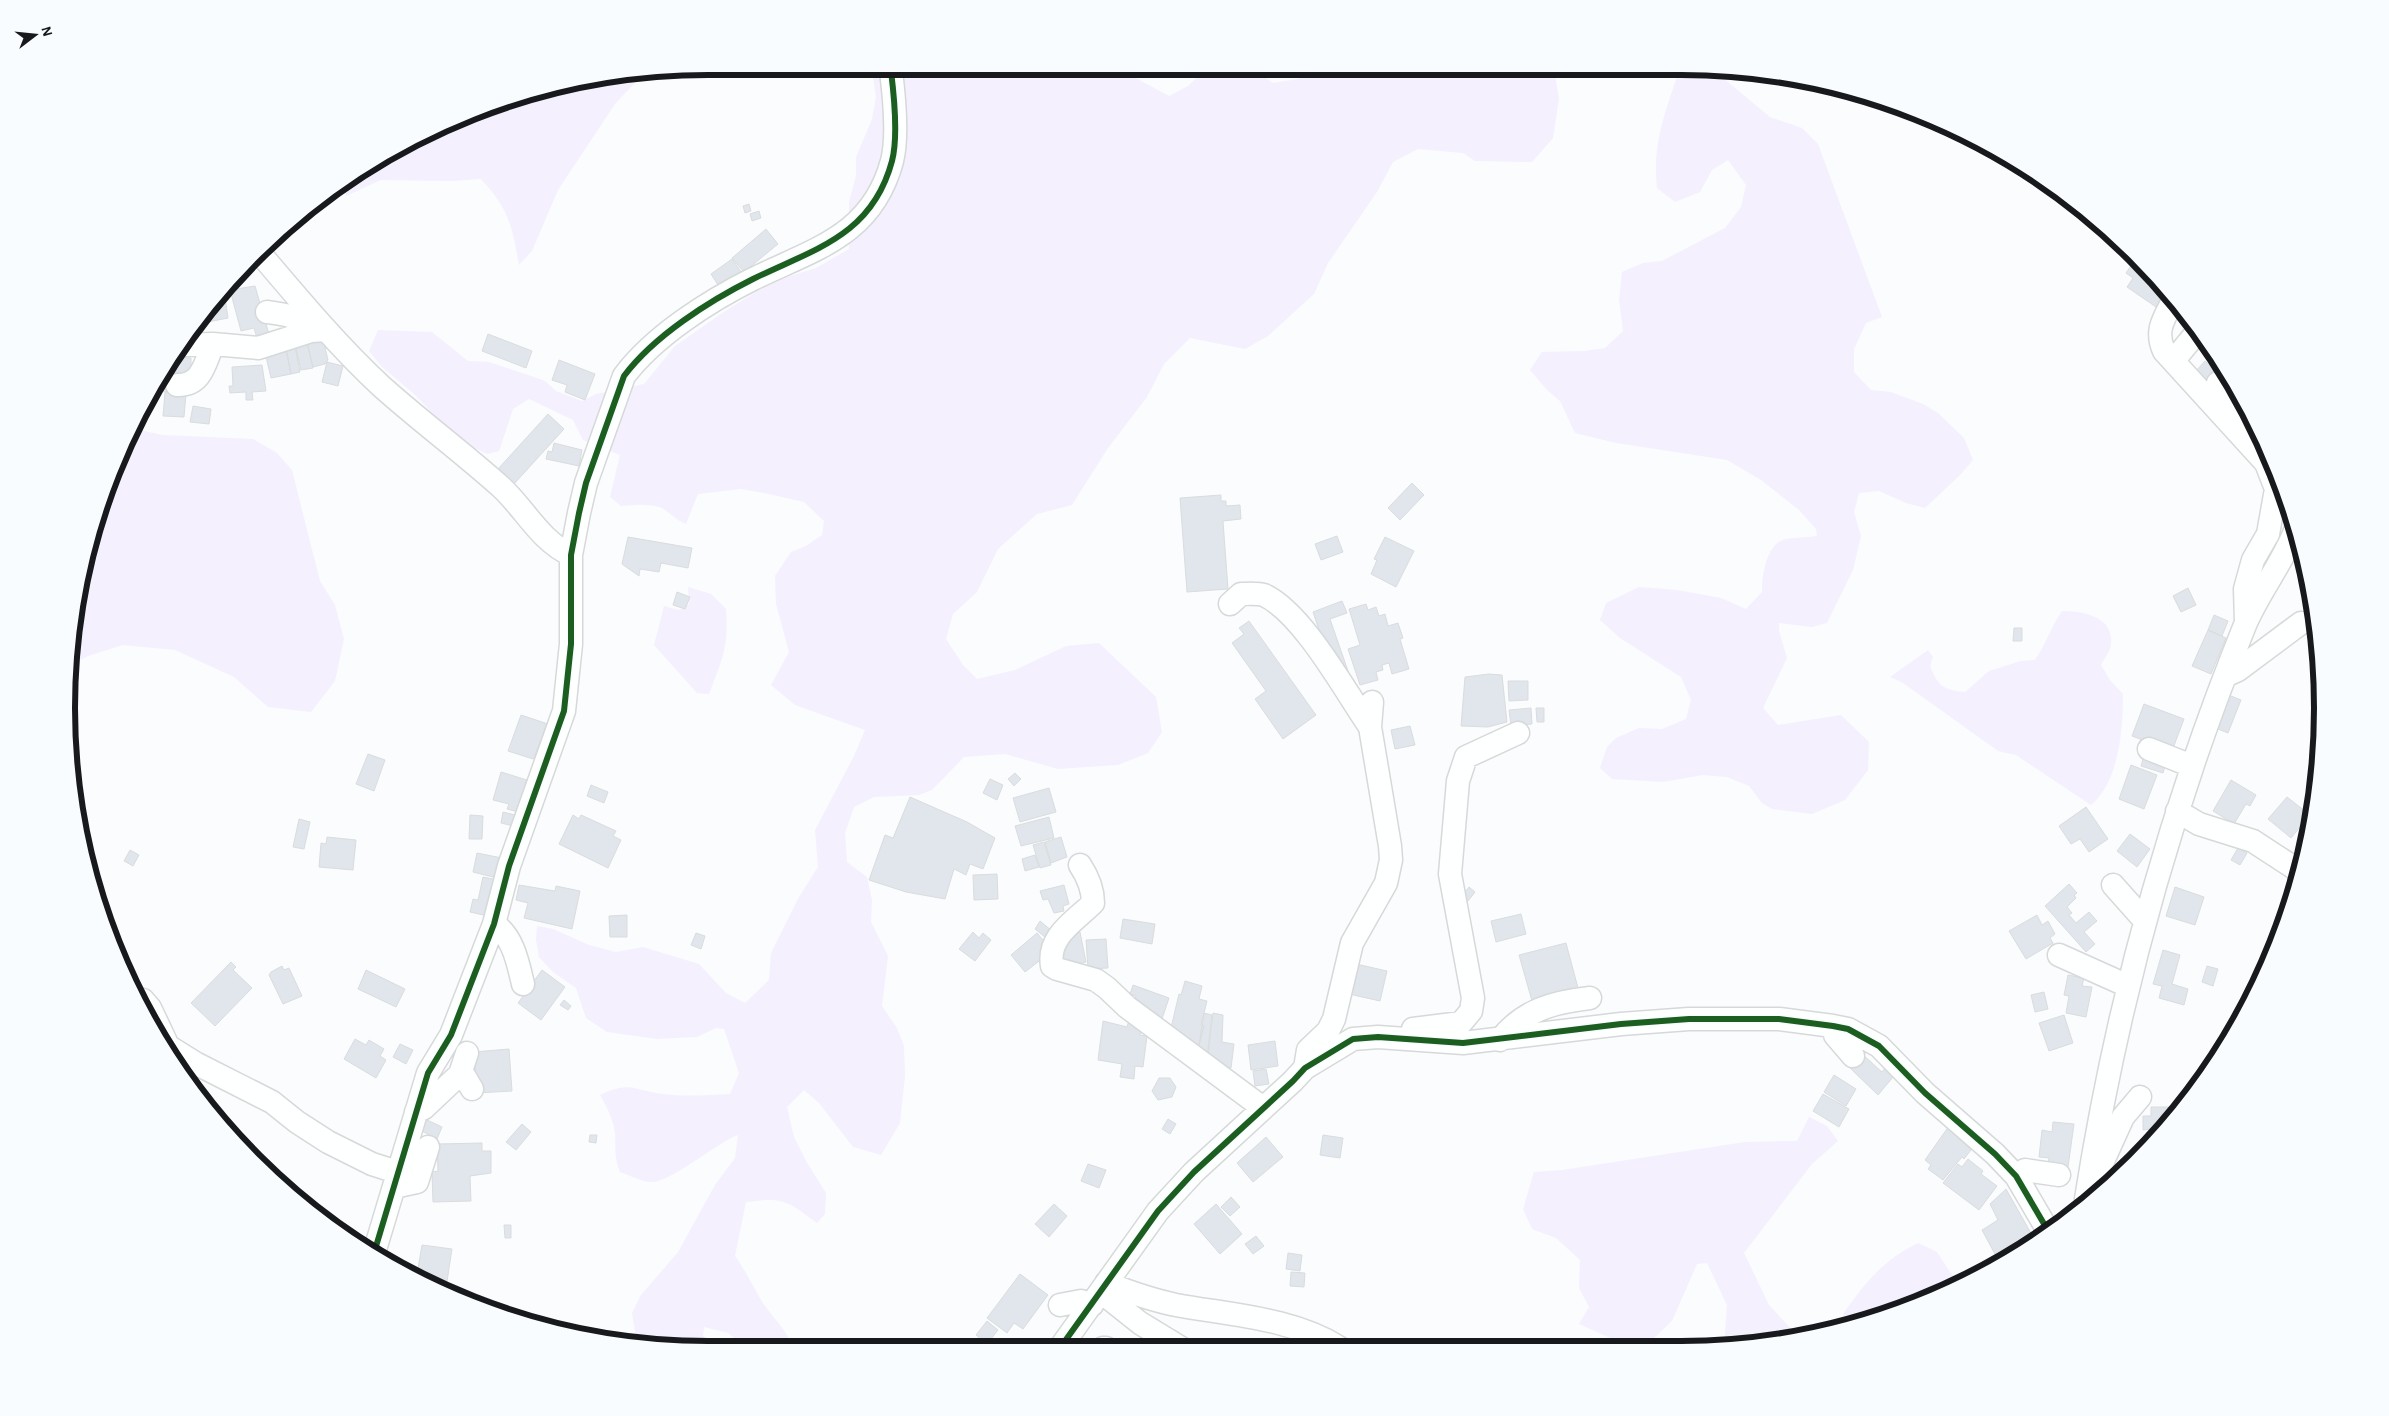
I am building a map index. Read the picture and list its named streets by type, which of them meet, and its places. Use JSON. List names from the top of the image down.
{
  "north": "right"
}
